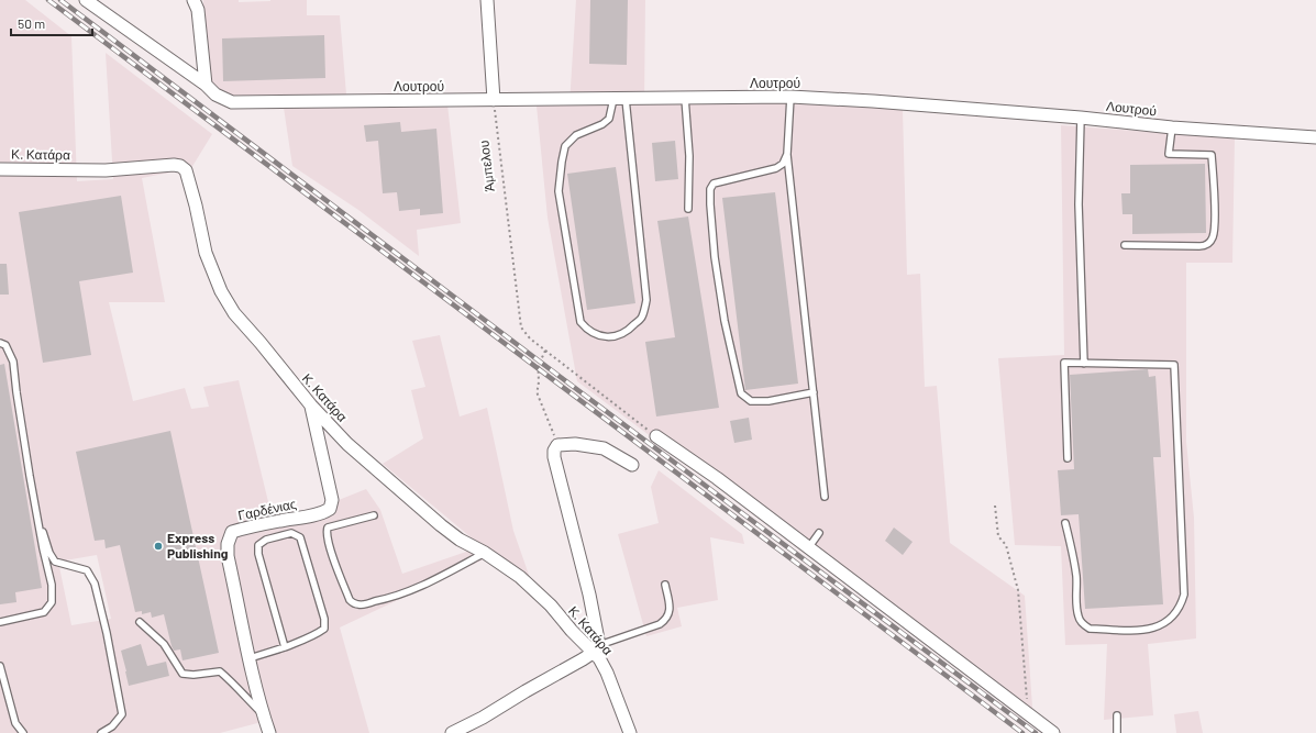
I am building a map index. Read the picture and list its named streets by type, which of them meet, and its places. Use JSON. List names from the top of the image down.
{
  "streets": {
    "street": ["Λουτρού", "Κ. Κατάρα", "Γαρδένιας"],
    "path": ["Άμπελου"]
  },
  "crossings": [
    ["Λουτρού", "Άμπελου"],
    ["Κ. Κατάρα", "Γαρδένιας"]
  ],
  "places": ["Express Publishing"],
  "scale_bar": "50 m"
}
